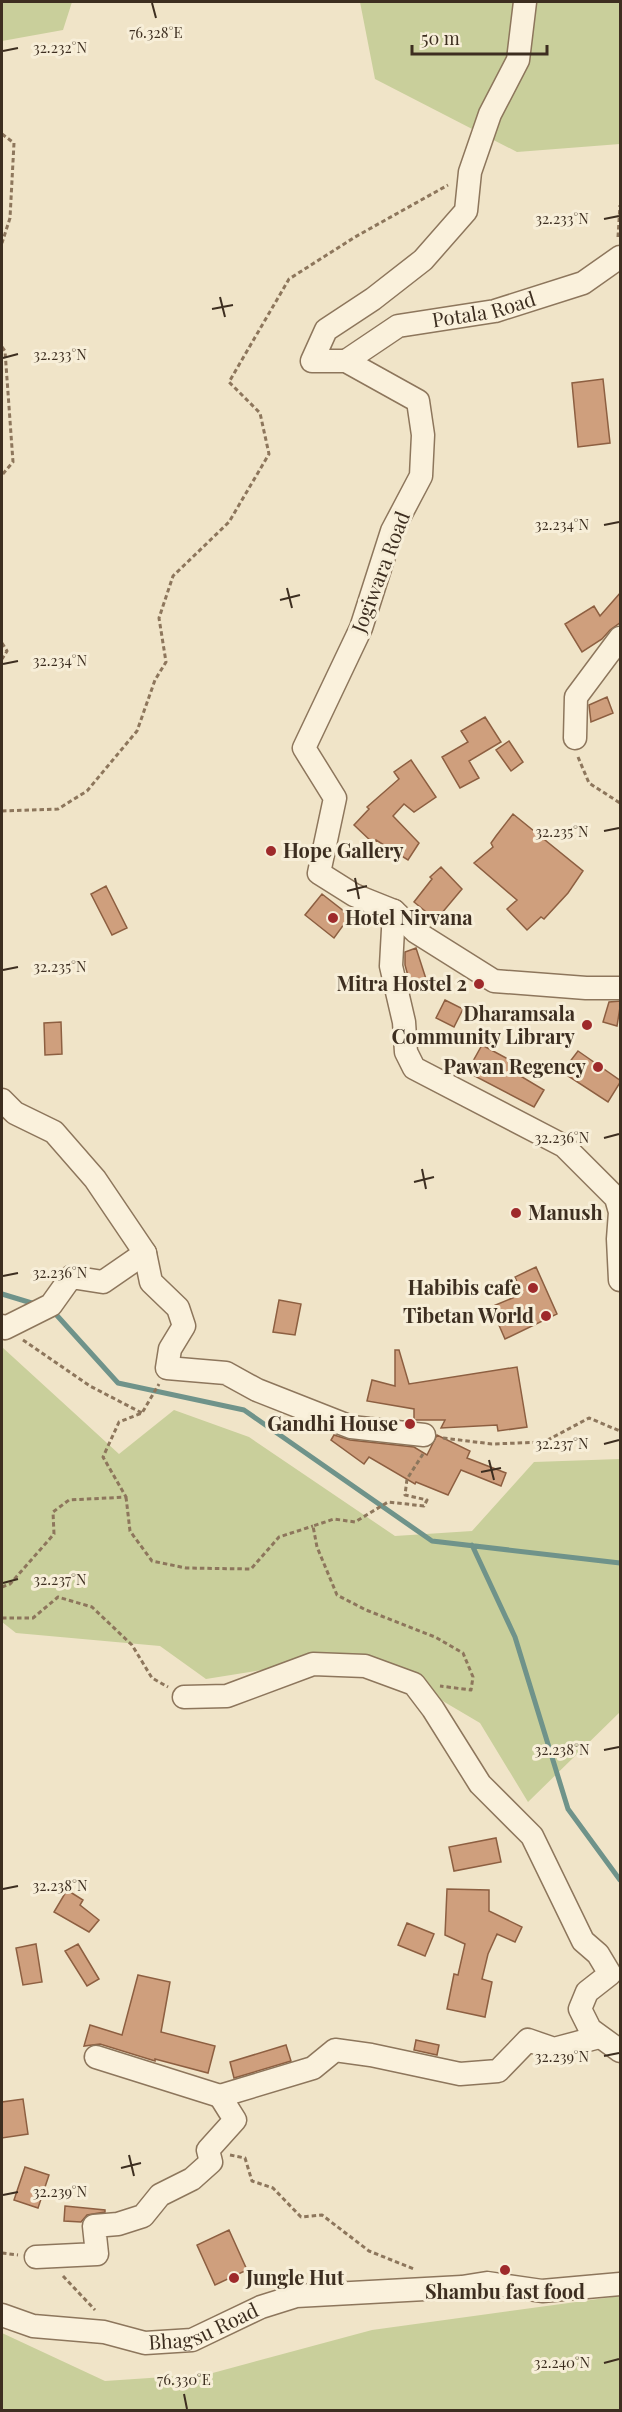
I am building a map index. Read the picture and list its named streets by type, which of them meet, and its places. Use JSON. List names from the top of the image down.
{
  "streets": {
    "street": ["Potala Road", "Jogiwara Road", "Bhagsu Road"]
  },
  "crossings": [
    ["Potala Road", "Jogiwara Road"]
  ],
  "places": [
    "Hope Gallery",
    "Hotel Nirvana",
    "Mitra Hostel 2",
    "Dharamsala Community Library",
    "Pawan Regency",
    "Manush",
    "Habibis cafe",
    "Tibetan World",
    "Gandhi House",
    "Shambu fast food",
    "Jungle Hut"
  ],
  "scale_bar": "50 m",
  "coordinates": [
    "76.328°E",
    "32.232°N",
    "32.233°N",
    "32.234°N",
    "32.235°N",
    "32.236°N",
    "32.237°N",
    "32.238°N",
    "32.239°N",
    "32.240°N",
    "76.330°E"
  ]
}
